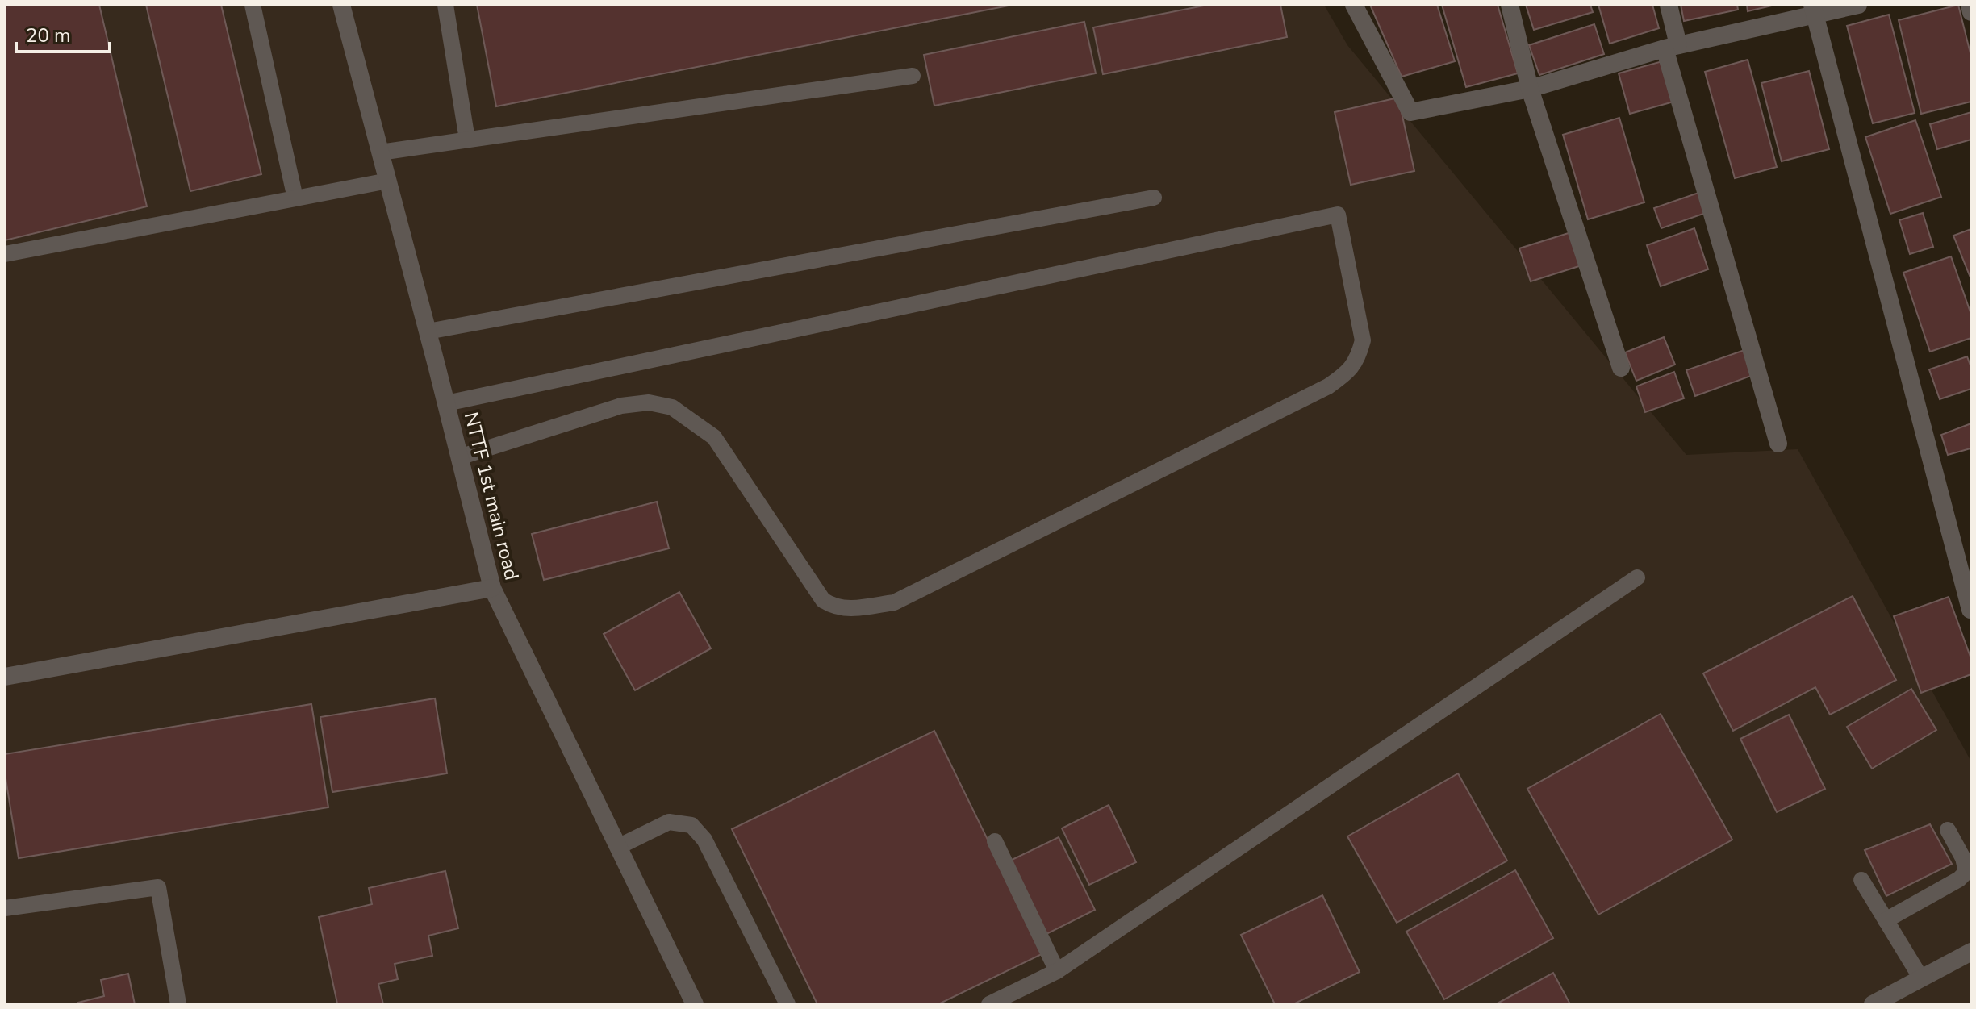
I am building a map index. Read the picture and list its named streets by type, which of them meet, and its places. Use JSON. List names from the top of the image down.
{
  "streets": {
    "street": ["NTTF 1st main road"]
  },
  "scale_bar": "20 m"
}
